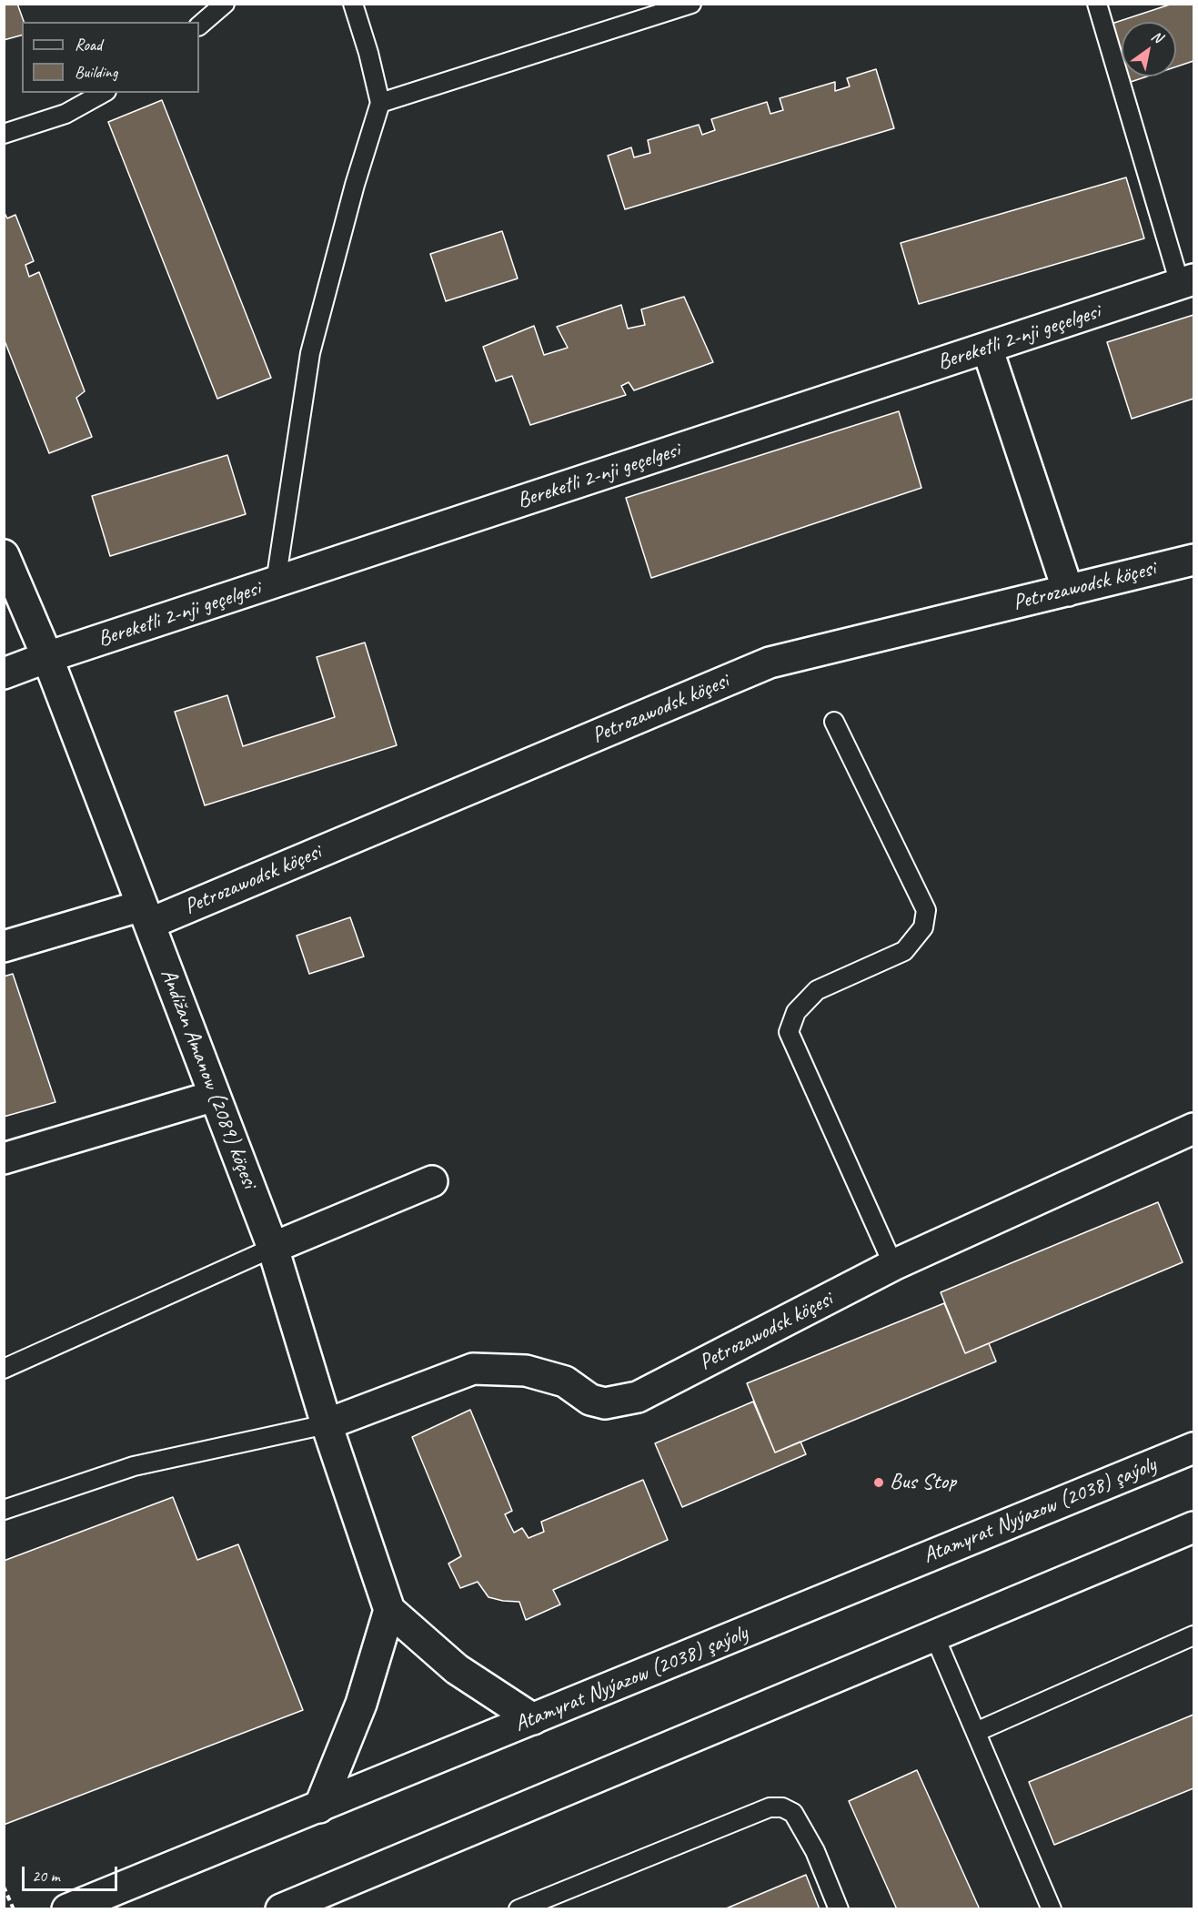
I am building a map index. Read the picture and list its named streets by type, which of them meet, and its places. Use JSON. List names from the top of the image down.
{
  "streets": {
    "street": [
      "Bereketli 2-nji geçelgesi",
      "Petrozawodsk köçesi",
      "Andižan Amanow (2089) köçesi",
      "Atamyrat Nyýazow (2038) şaýoly"
    ]
  },
  "crossings": [
    ["Bereketli 2-nji geçelgesi", "Andižan Amanow (2089) köçesi"],
    ["Petrozawodsk köçesi", "Andižan Amanow (2089) köçesi"],
    ["Andižan Amanow (2089) köçesi", "Atamyrat Nyýazow (2038) şaýoly"]
  ],
  "places": ["Bus Stop"],
  "legend": ["Road", "Building"],
  "scale_bar": "20 m",
  "north": "top right"
}
